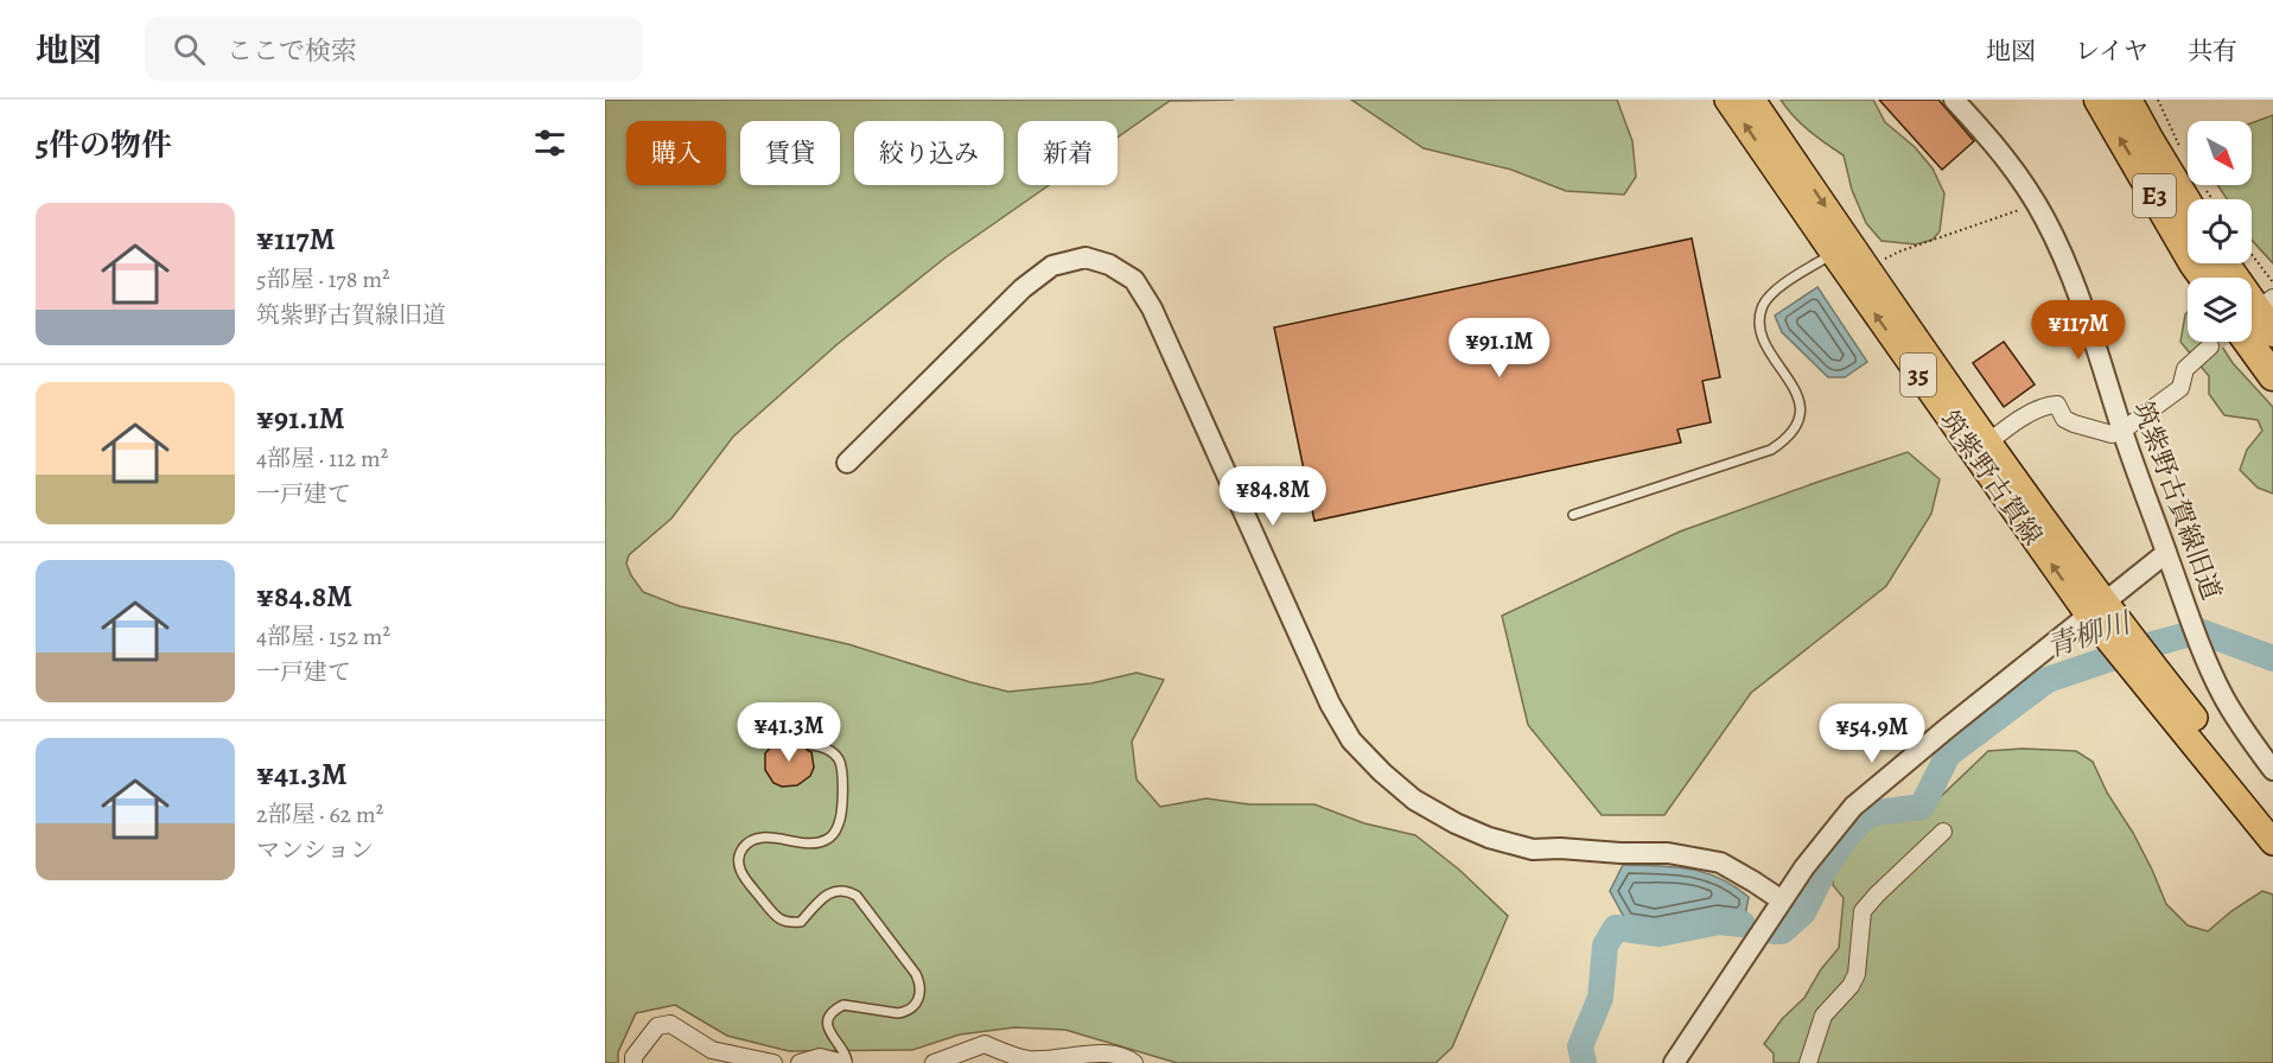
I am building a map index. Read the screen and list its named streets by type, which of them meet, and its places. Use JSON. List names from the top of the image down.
{
  "streets": {
    "highway": ["E3"],
    "main road": ["35", "筑紫野古賀線"],
    "street": ["筑紫野古賀線旧道"]
  },
  "water": ["青柳川"],
  "north": "bottom right",
  "page": {
    "header": "地図",
    "search": "ここで検索",
    "nav": ["地図", "レイヤ", "共有"],
    "heading": "5件の物件",
    "chip": [
      "購入",
      "賃貸",
      "絞り込み",
      "新着"
    ],
    "list": [
      {
        "name": "¥117M",
        "note": "5部屋 · 178 m² · 筑紫野古賀線旧道"
      },
      {
        "name": "¥91.1M",
        "note": "4部屋 · 112 m² · 一戸建て"
      },
      {
        "name": "¥84.8M",
        "note": "4部屋 · 152 m² · 一戸建て"
      },
      {
        "name": "¥41.3M",
        "note": "2部屋 · 62 m² · マンション"
      }
    ],
    "price": [
      "¥117M",
      "¥91.1M",
      "¥84.8M",
      "¥41.3M",
      "¥54.9M"
    ]
  }
}
